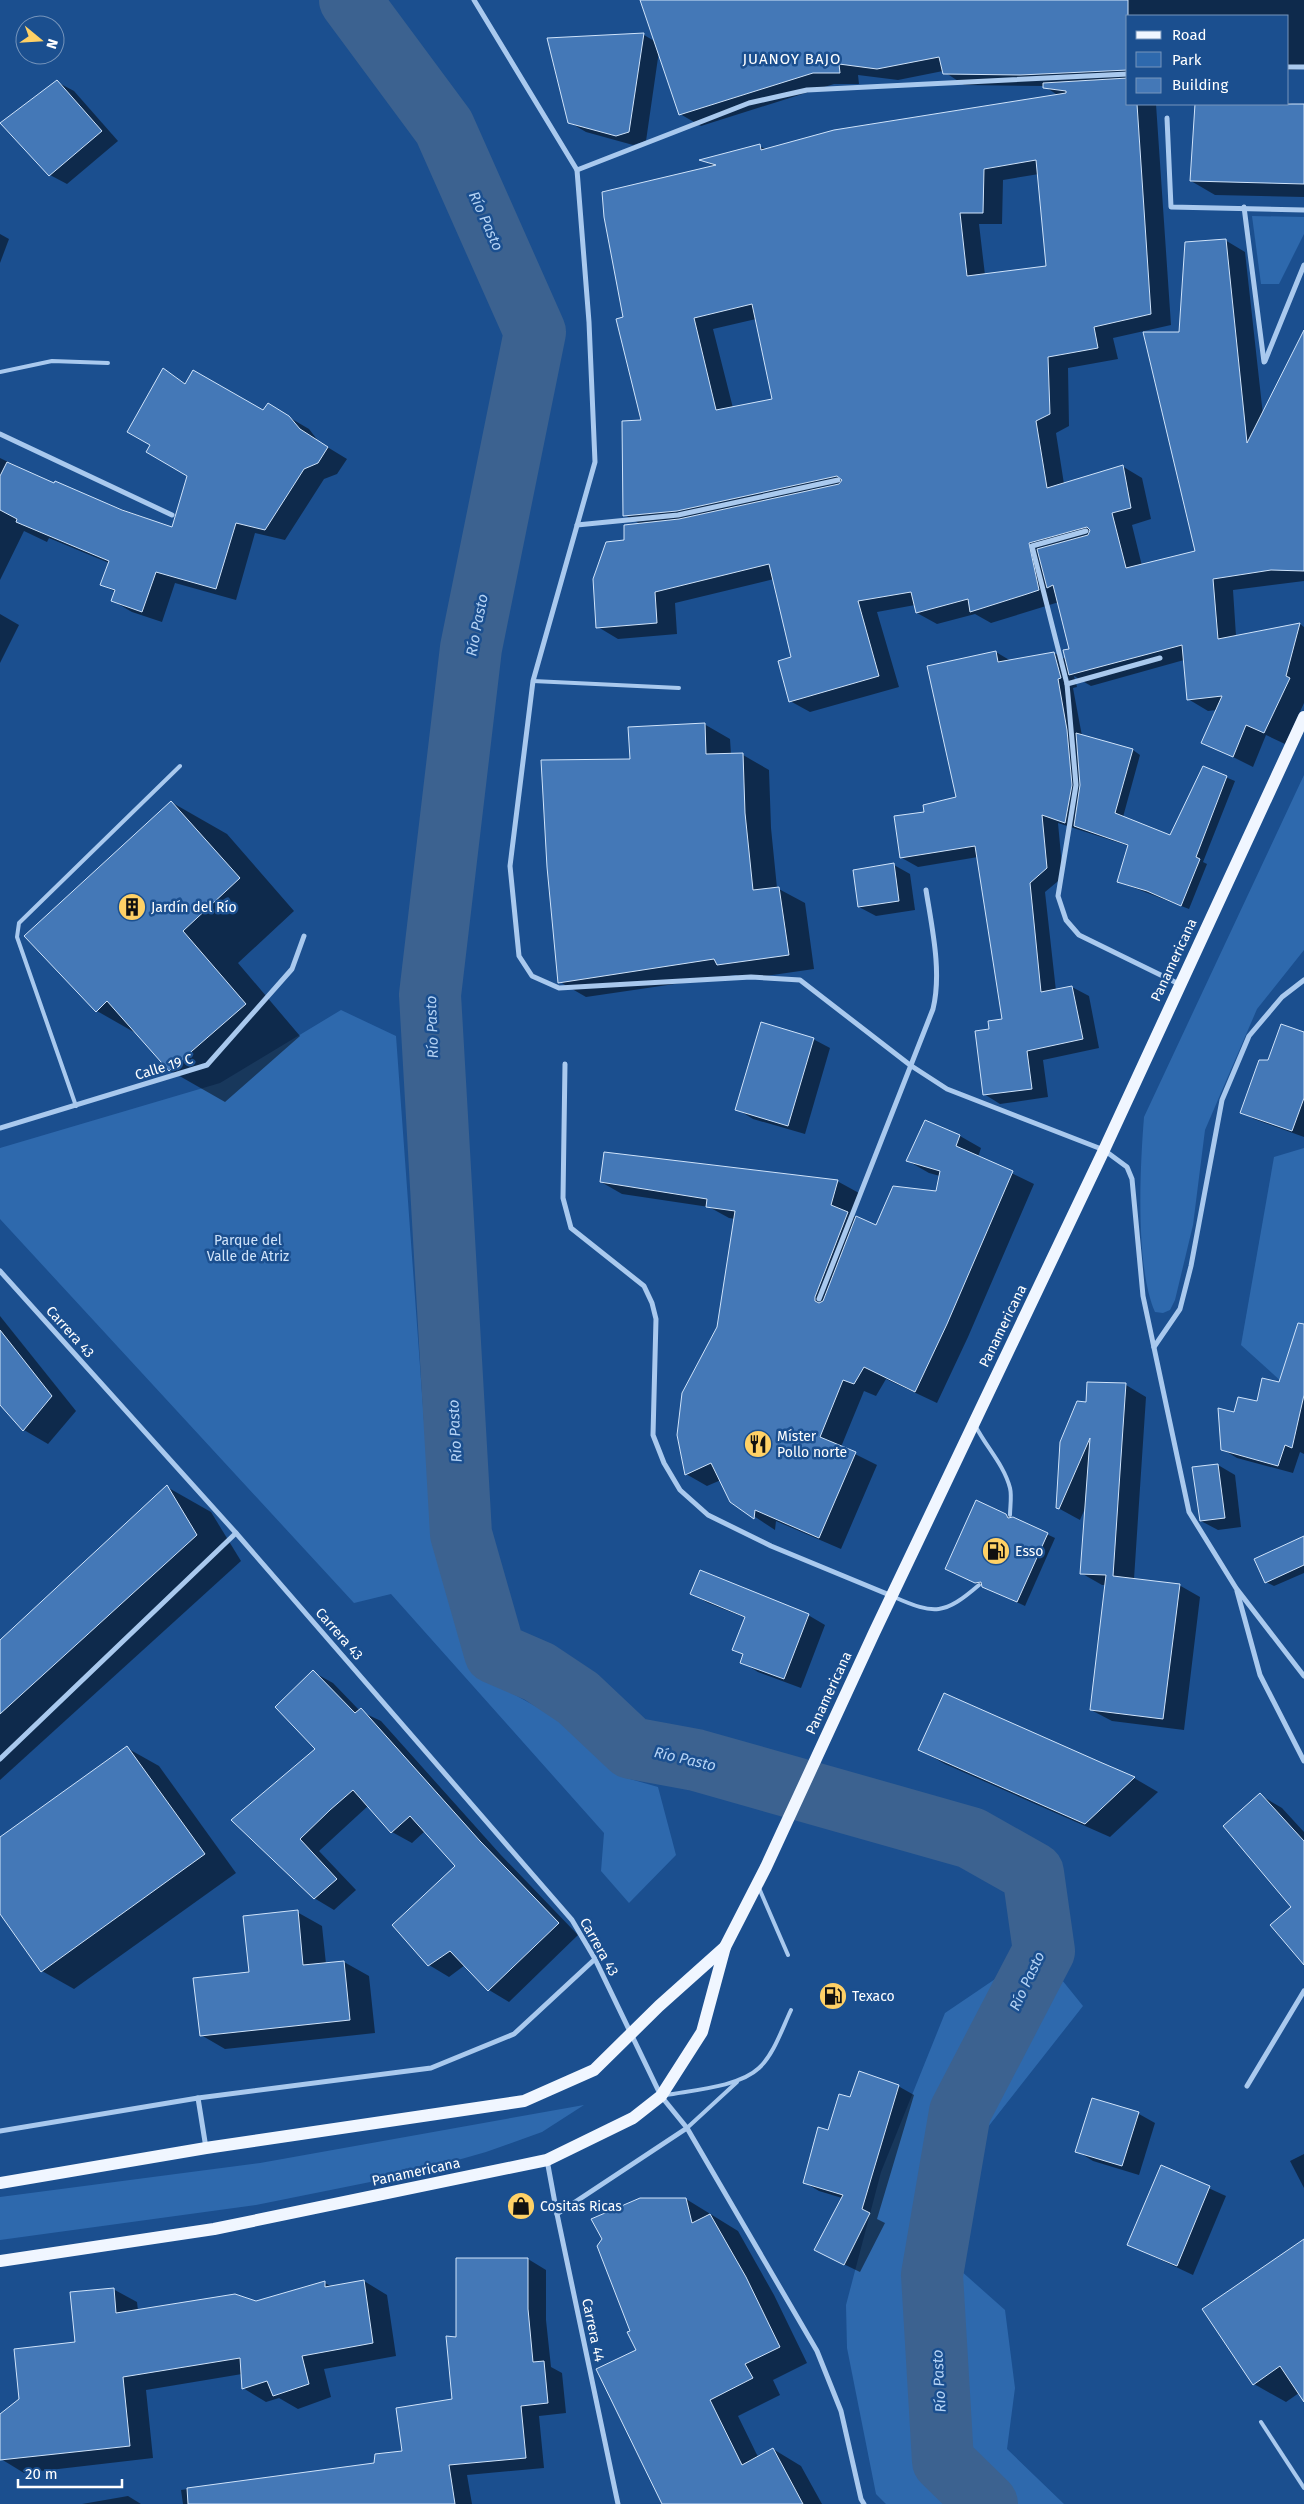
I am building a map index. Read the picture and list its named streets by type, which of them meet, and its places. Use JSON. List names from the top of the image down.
{
  "streets": {
    "main road": ["Panamericana"],
    "street": ["Calle 19 C", "Carrera 43", "Carrera 44"]
  },
  "crossings": [
    ["Panamericana", "Carrera 43"],
    ["Panamericana", "Carrera 44"]
  ],
  "districts": ["JUANOY BAJO"],
  "water": ["Río Pasto"],
  "parks": ["Parque del Valle de Atriz"],
  "places": {
    "building": ["Jardín del Río"],
    "restaurant": ["Míster Pollo norte"],
    "fuel station": ["Esso", "Texaco"],
    "shop": ["Cositas Ricas"]
  },
  "legend": ["Road", "Park", "Building"],
  "scale_bar": "20 m",
  "north": "right"
}
